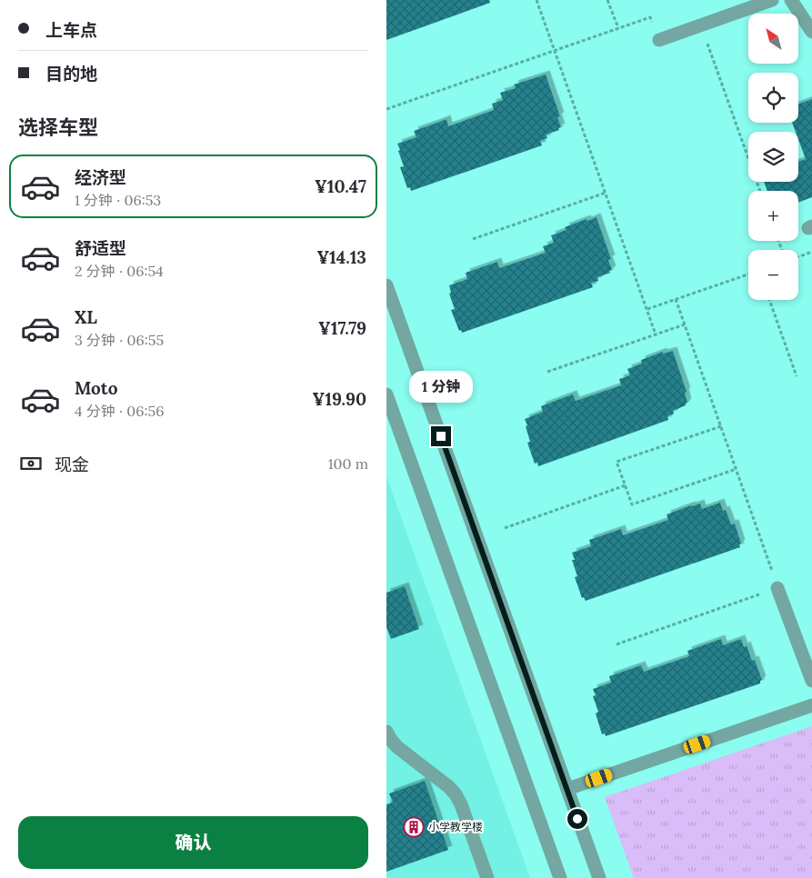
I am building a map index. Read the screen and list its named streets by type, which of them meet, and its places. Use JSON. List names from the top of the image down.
{
  "places": {
    "building": ["小学教学楼"]
  },
  "north": "top left",
  "page": {
    "banner": ["上车点", "目的地"],
    "map_buttons": ["+", "−"],
    "heading": "选择车型",
    "list": [
      {
        "name": "经济型",
        "note": "1 分钟 · 06:53",
        "value": "¥10.47"
      },
      {
        "name": "舒适型",
        "note": "2 分钟 · 06:54",
        "value": "¥14.13"
      },
      {
        "name": "XL",
        "note": "3 分钟 · 06:55",
        "value": "¥17.79"
      },
      {
        "name": "Moto",
        "note": "4 分钟 · 06:56",
        "value": "¥19.90"
      }
    ],
    "bubble": "1 分钟",
    "pay": ["现金", "100 m"],
    "buttons": "确认"
  }
}
